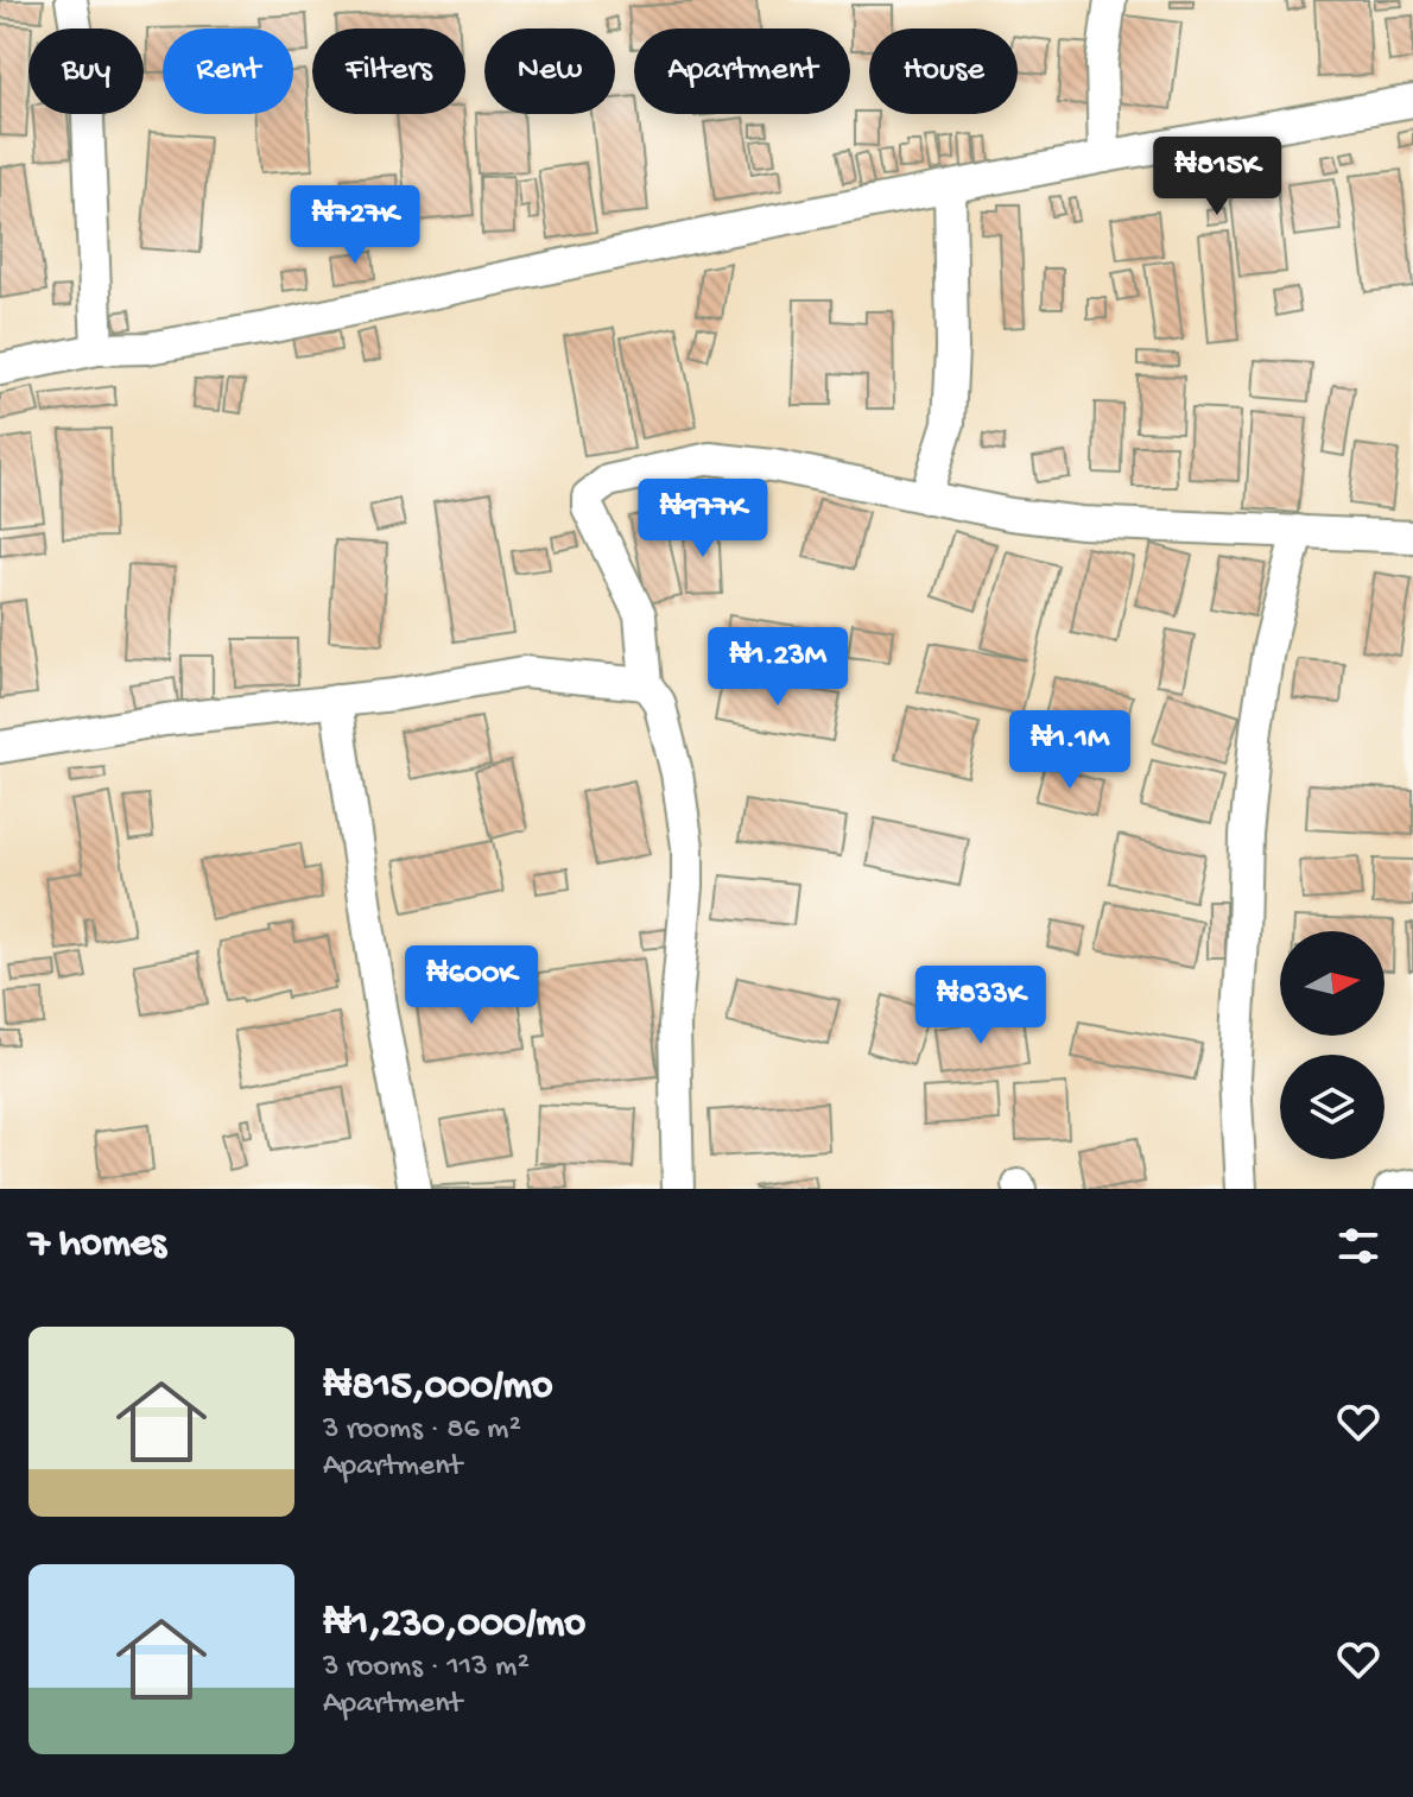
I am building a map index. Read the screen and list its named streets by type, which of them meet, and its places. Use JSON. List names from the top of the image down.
{
  "north": "right",
  "page": {
    "chip": [
      "Buy",
      "Rent",
      "Filters",
      "New",
      "Apartment",
      "House"
    ],
    "price": [
      "₦815K",
      "₦727K",
      "₦977K",
      "₦1.23M",
      "₦1.1M",
      "₦600K",
      "₦833K"
    ],
    "heading": "7 homes",
    "list": [
      {
        "name": "₦815,000/mo",
        "note": "3 rooms · 86 m² · Apartment"
      },
      {
        "name": "₦1,230,000/mo",
        "note": "3 rooms · 113 m² · Apartment"
      }
    ]
  }
}
